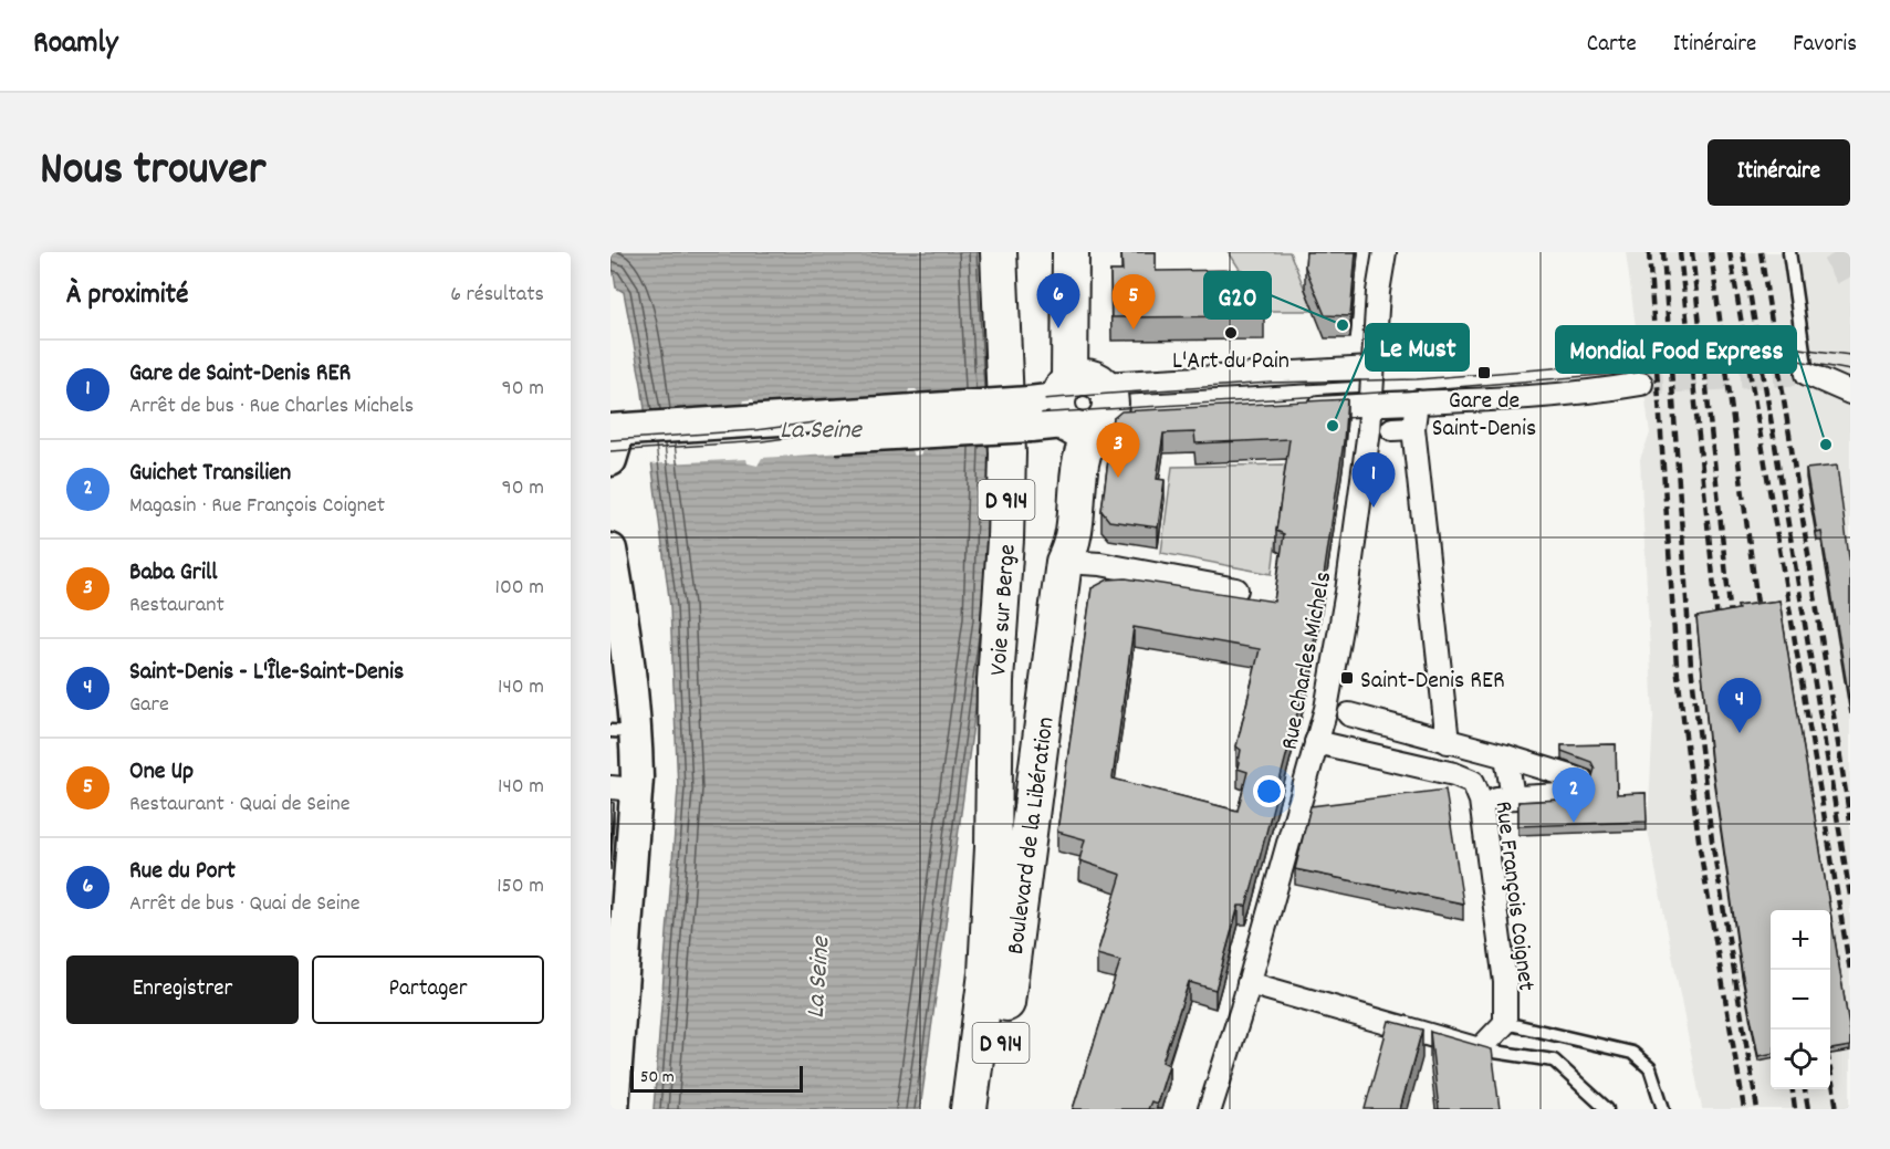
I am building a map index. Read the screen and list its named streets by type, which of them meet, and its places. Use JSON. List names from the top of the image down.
{
  "streets": {
    "main road": ["D 914", "Voie sur Berge", "Boulevard de la Libération"],
    "street": ["Rue Charles Michels", "Rue François Coignet"]
  },
  "crossings": [
    ["D 914", "Voie sur Berge"],
    ["D 914", "Boulevard de la Libération"],
    ["Voie sur Berge", "Boulevard de la Libération"],
    ["Rue Charles Michels", "Rue François Coignet"]
  ],
  "water": ["La Seine"],
  "places": {
    "other": [
      "G20",
      "L'Art du Pain",
      "Le Must",
      "Mondial Food Express"
    ],
    "transit": ["Gare de Saint-Denis", "Saint-Denis RER"]
  },
  "scale_bar": "50 m",
  "page": {
    "header": "Roamly",
    "nav": ["Carte", "Itinéraire", "Favoris"],
    "title": "Nous trouver",
    "buttons": [
      "Itinéraire",
      ["Enregistrer", "Partager"]
    ],
    "heading": ["À proximité", "6 résultats"],
    "pins": [
      "6",
      "5",
      "3",
      "1",
      "4",
      "2"
    ],
    "list": [
      {
        "mark": "1",
        "name": "Gare de Saint-Denis RER",
        "note": "Arrêt de bus · Rue Charles Michels",
        "value": "90 m"
      },
      {
        "mark": "2",
        "name": "Guichet Transilien",
        "note": "Magasin · Rue François Coignet",
        "value": "90 m"
      },
      {
        "mark": "3",
        "name": "Baba Grill",
        "note": "Restaurant",
        "value": "100 m"
      },
      {
        "mark": "4",
        "name": "Saint-Denis - L'Île-Saint-Denis",
        "note": "Gare",
        "value": "140 m"
      },
      {
        "mark": "5",
        "name": "One Up",
        "note": "Restaurant · Quai de Seine",
        "value": "140 m"
      },
      {
        "mark": "6",
        "name": "Rue du Port",
        "note": "Arrêt de bus · Quai de Seine",
        "value": "150 m"
      }
    ],
    "map_buttons": ["+", "−"],
    "scale": "50 m"
  }
}
